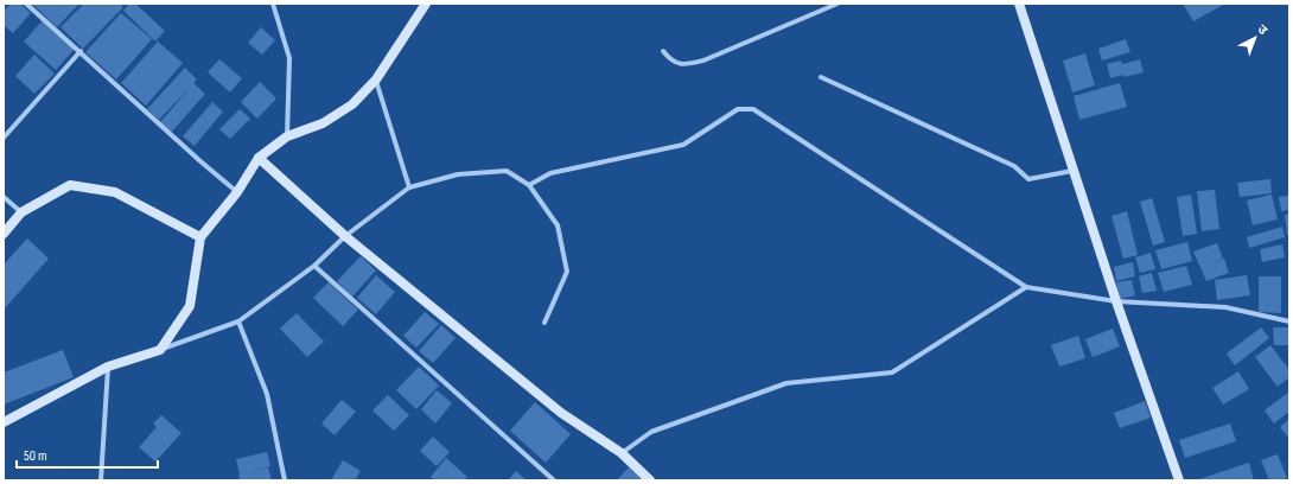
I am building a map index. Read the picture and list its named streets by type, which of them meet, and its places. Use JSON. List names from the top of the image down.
{
  "scale_bar": "50 m",
  "north": "top right"
}
